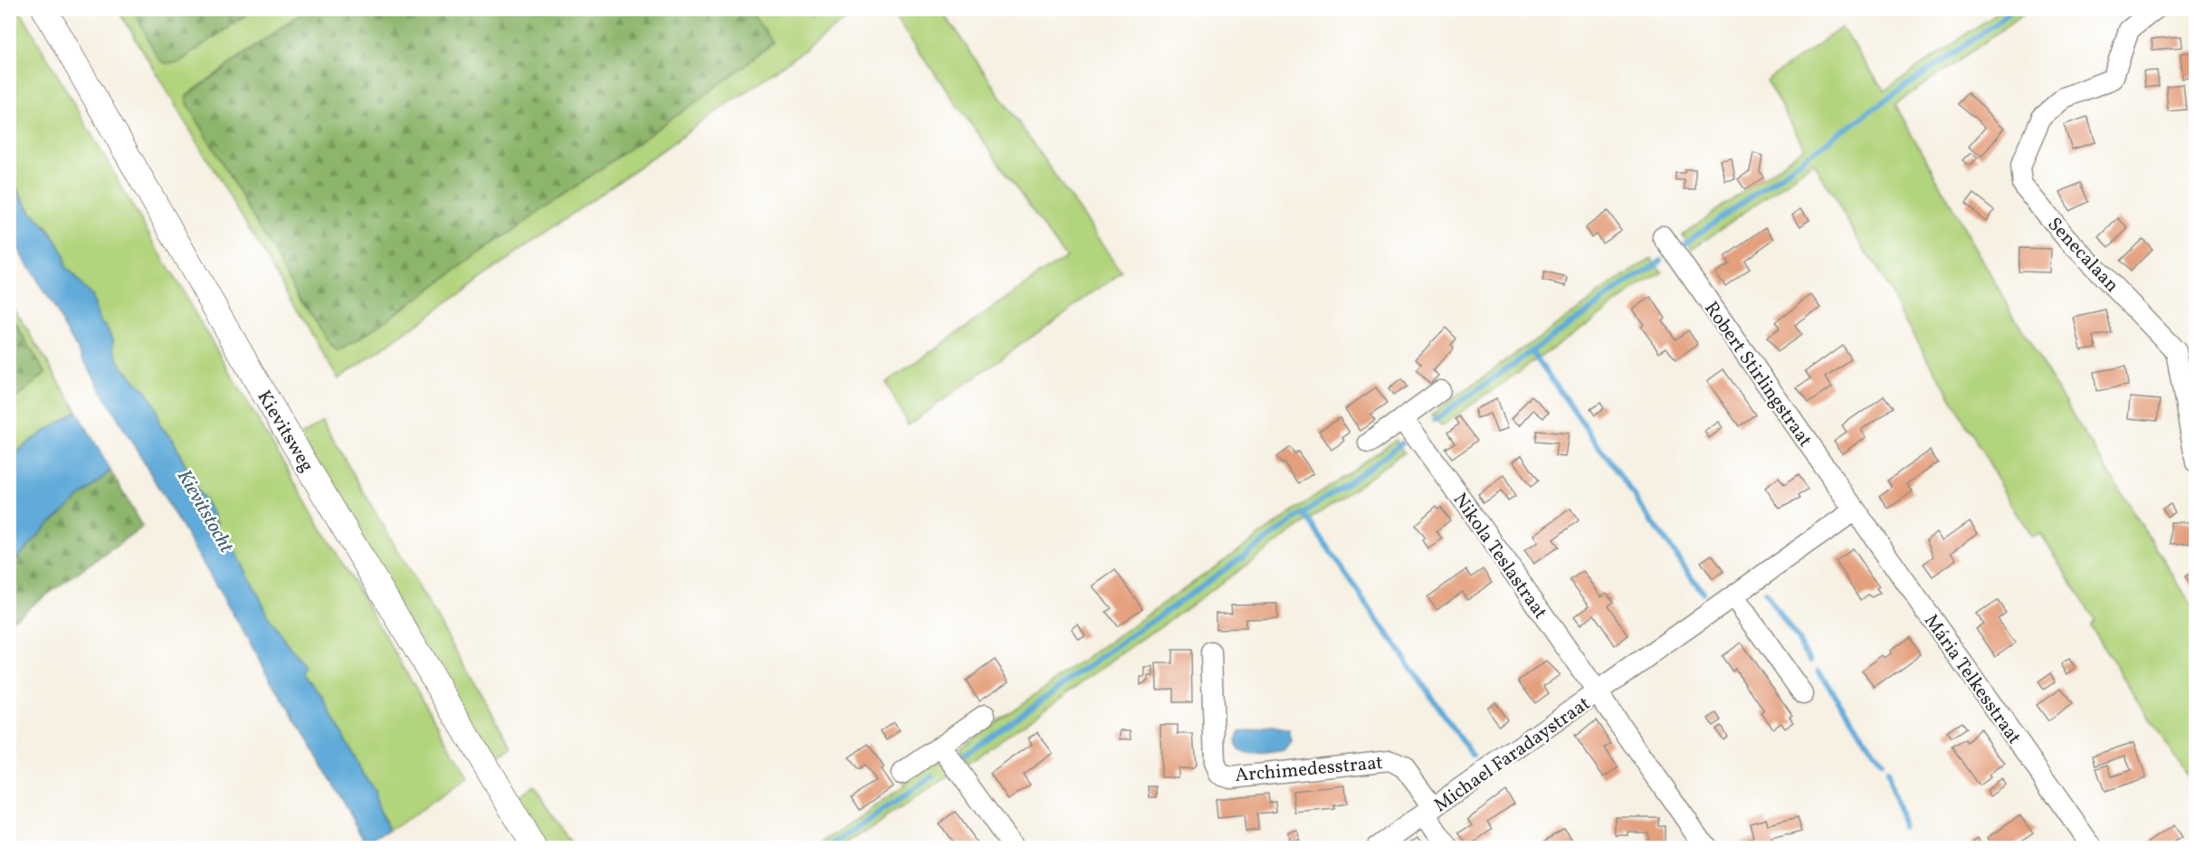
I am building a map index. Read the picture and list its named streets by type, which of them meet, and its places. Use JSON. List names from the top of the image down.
{
  "streets": {
    "street": [
      "Senecalaan",
      "Robert Stirlingstraat",
      "Kievitsweg",
      "Nikola Teslastraat",
      "Mária Telkesstraat",
      "Michael Faradaystraat",
      "Archimedesstraat"
    ]
  },
  "crossings": [
    ["Robert Stirlingstraat", "Mária Telkesstraat"],
    ["Robert Stirlingstraat", "Michael Faradaystraat"],
    ["Nikola Teslastraat", "Michael Faradaystraat"],
    ["Mária Telkesstraat", "Michael Faradaystraat"],
    ["Michael Faradaystraat", "Archimedesstraat"]
  ],
  "water": ["Kievitstocht"]
}
